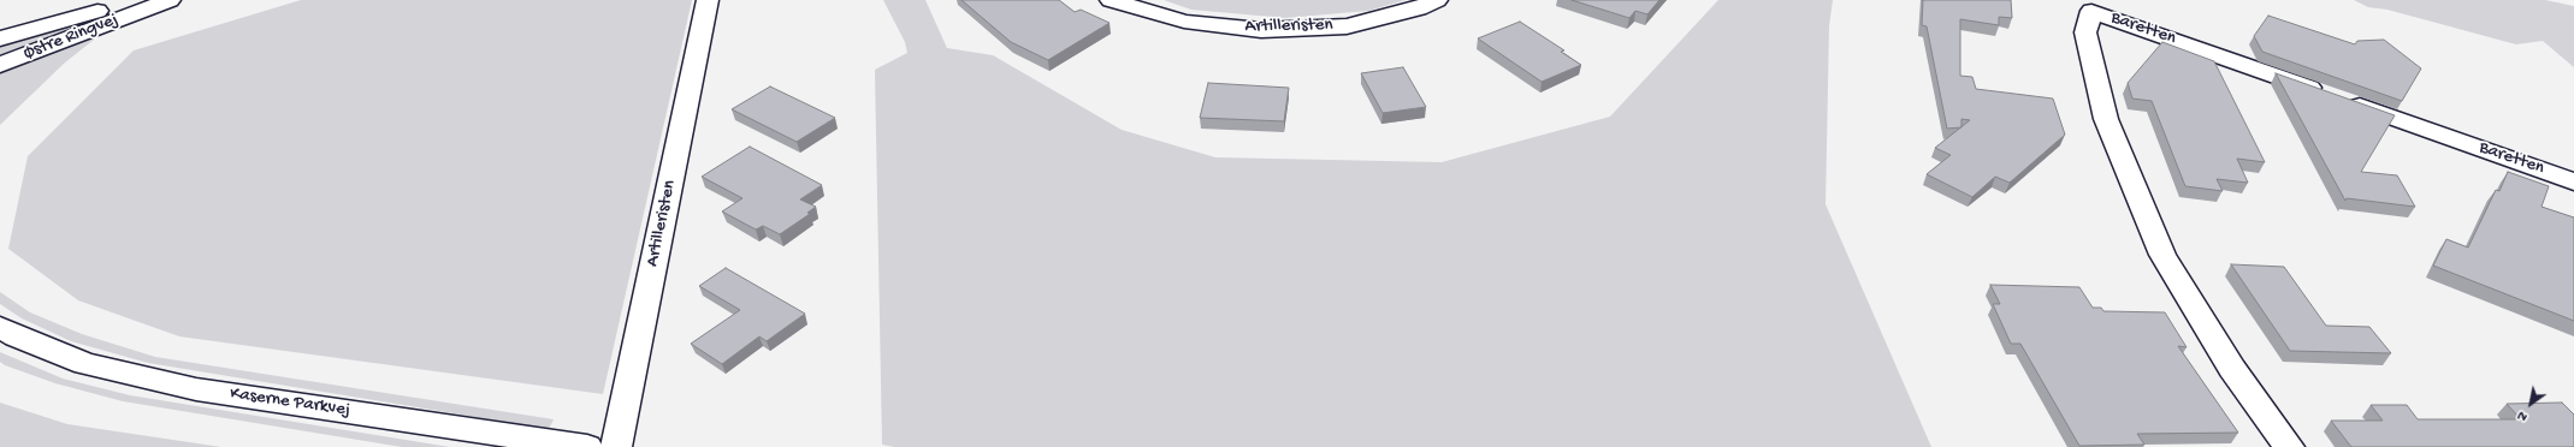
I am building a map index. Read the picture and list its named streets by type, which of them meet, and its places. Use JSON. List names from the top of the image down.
{
  "streets": {
    "street": [
      "Artilleristen",
      "Baretten",
      "Østre Ringvej",
      "Kaserne Parkvej"
    ]
  },
  "north": "bottom left"
}
